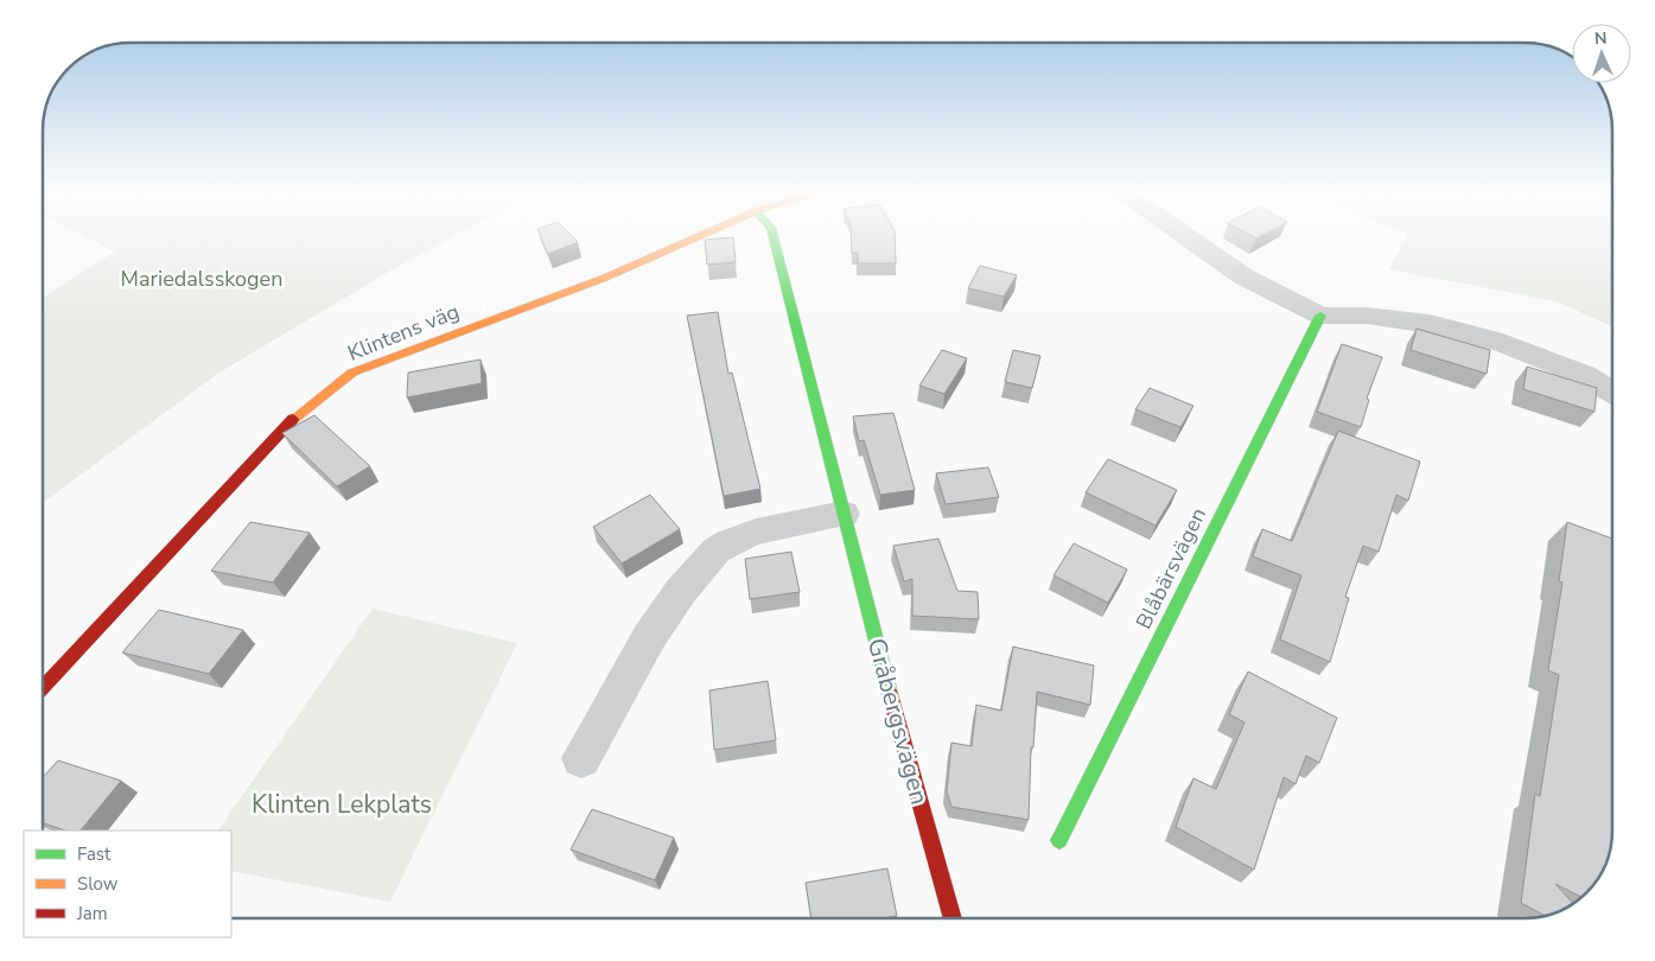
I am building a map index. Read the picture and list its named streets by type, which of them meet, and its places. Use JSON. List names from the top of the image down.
{
  "streets": {
    "street": ["Klintens väg", "Blåbärsvägen", "Gråbergsvägen"]
  },
  "parks": ["Mariedalsskogen", "Klinten Lekplats"],
  "legend": ["Fast", "Slow", "Jam"],
  "north": "top"
}
